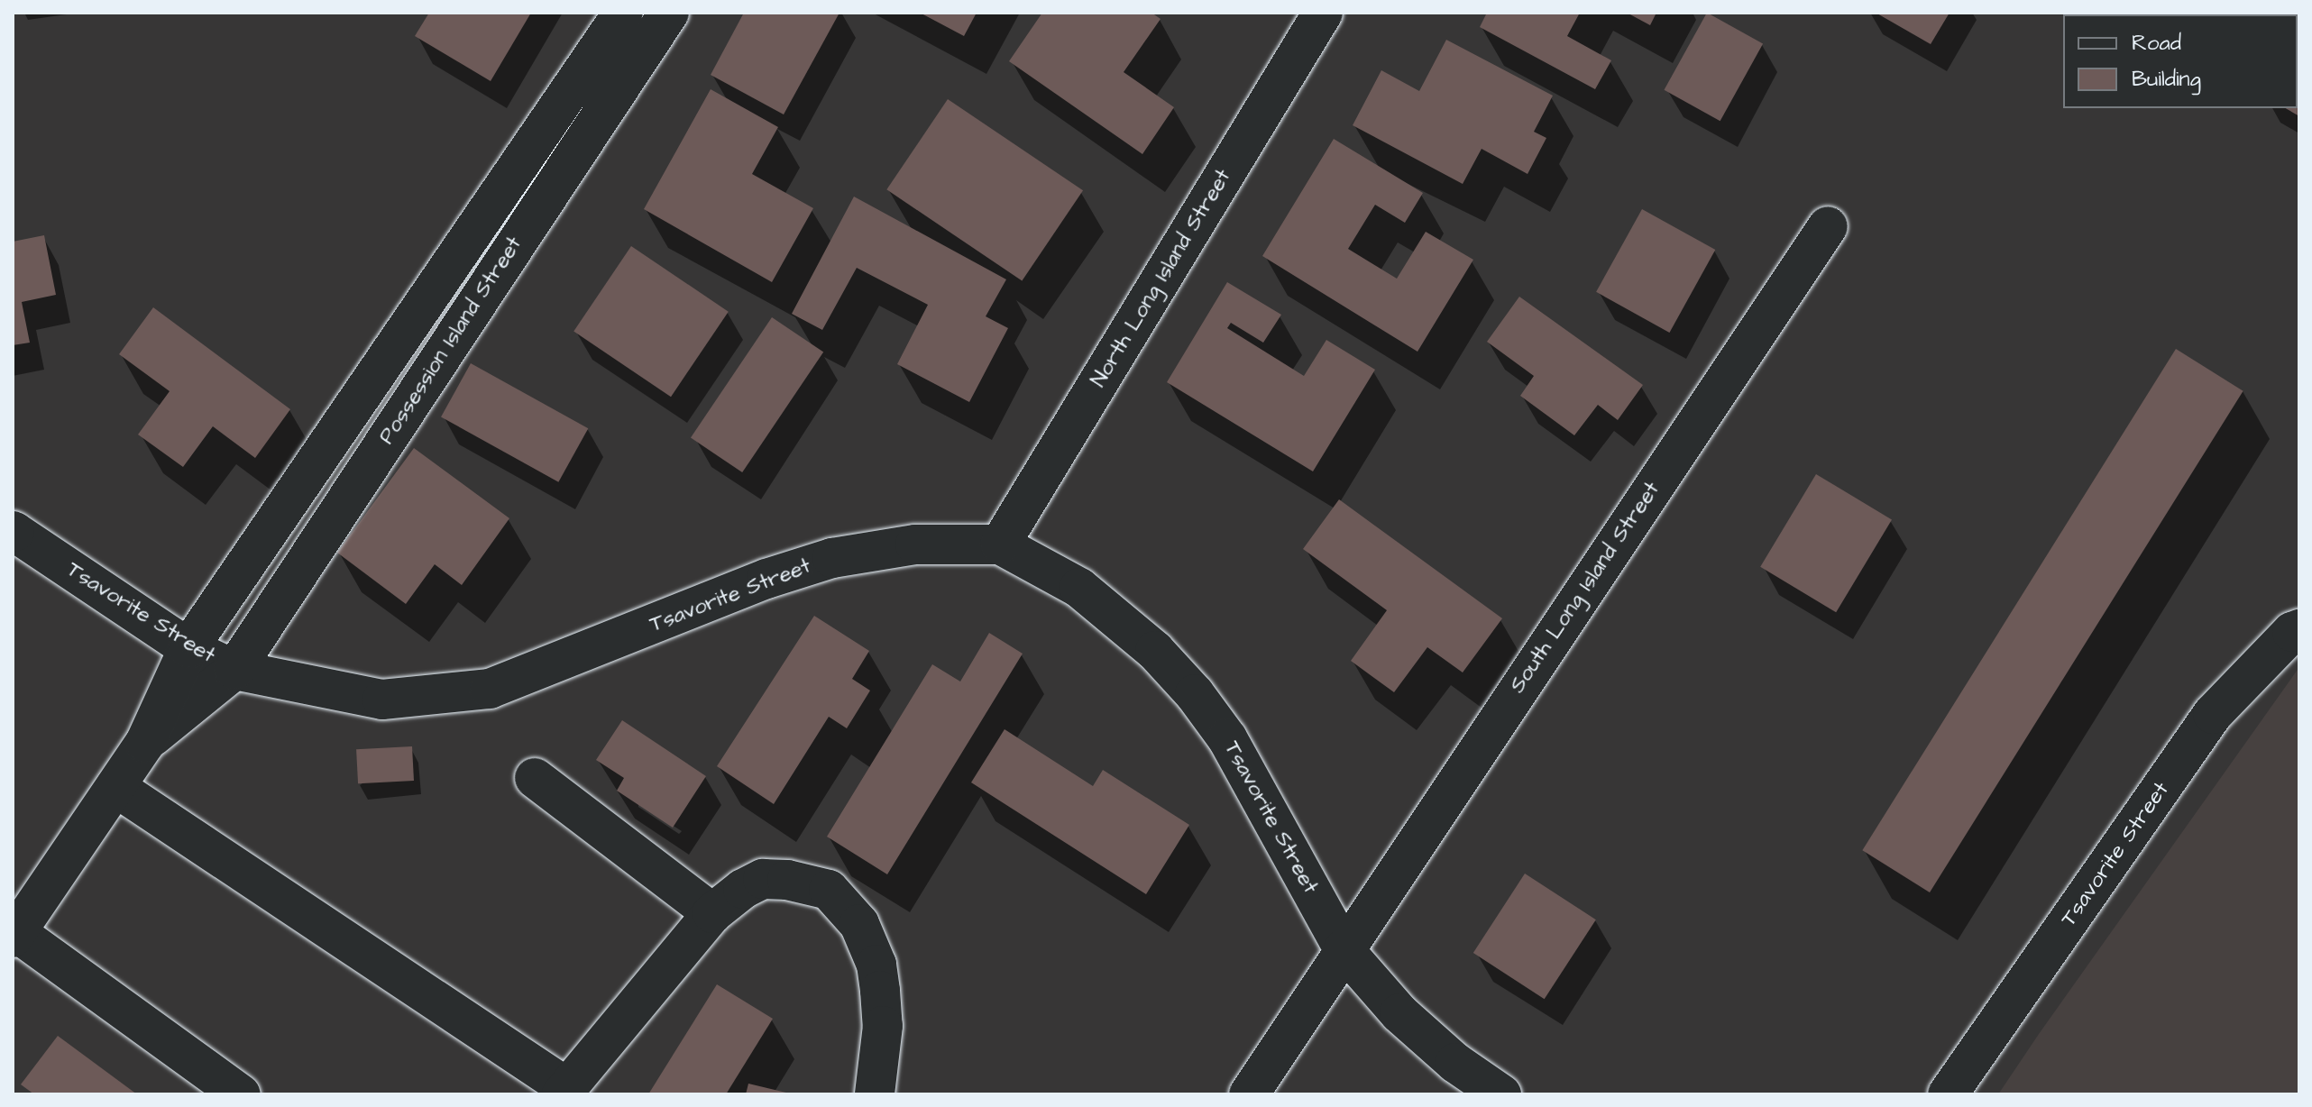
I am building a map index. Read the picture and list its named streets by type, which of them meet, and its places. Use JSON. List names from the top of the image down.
{
  "streets": {
    "street": [
      "North Long Island Street",
      "Possession Island Street",
      "South Long Island Street",
      "Tsavorite Street"
    ]
  },
  "crossings": [
    ["North Long Island Street", "Tsavorite Street"],
    ["Possession Island Street", "Tsavorite Street"],
    ["South Long Island Street", "Tsavorite Street"]
  ],
  "legend": ["Road", "Building"]
}
